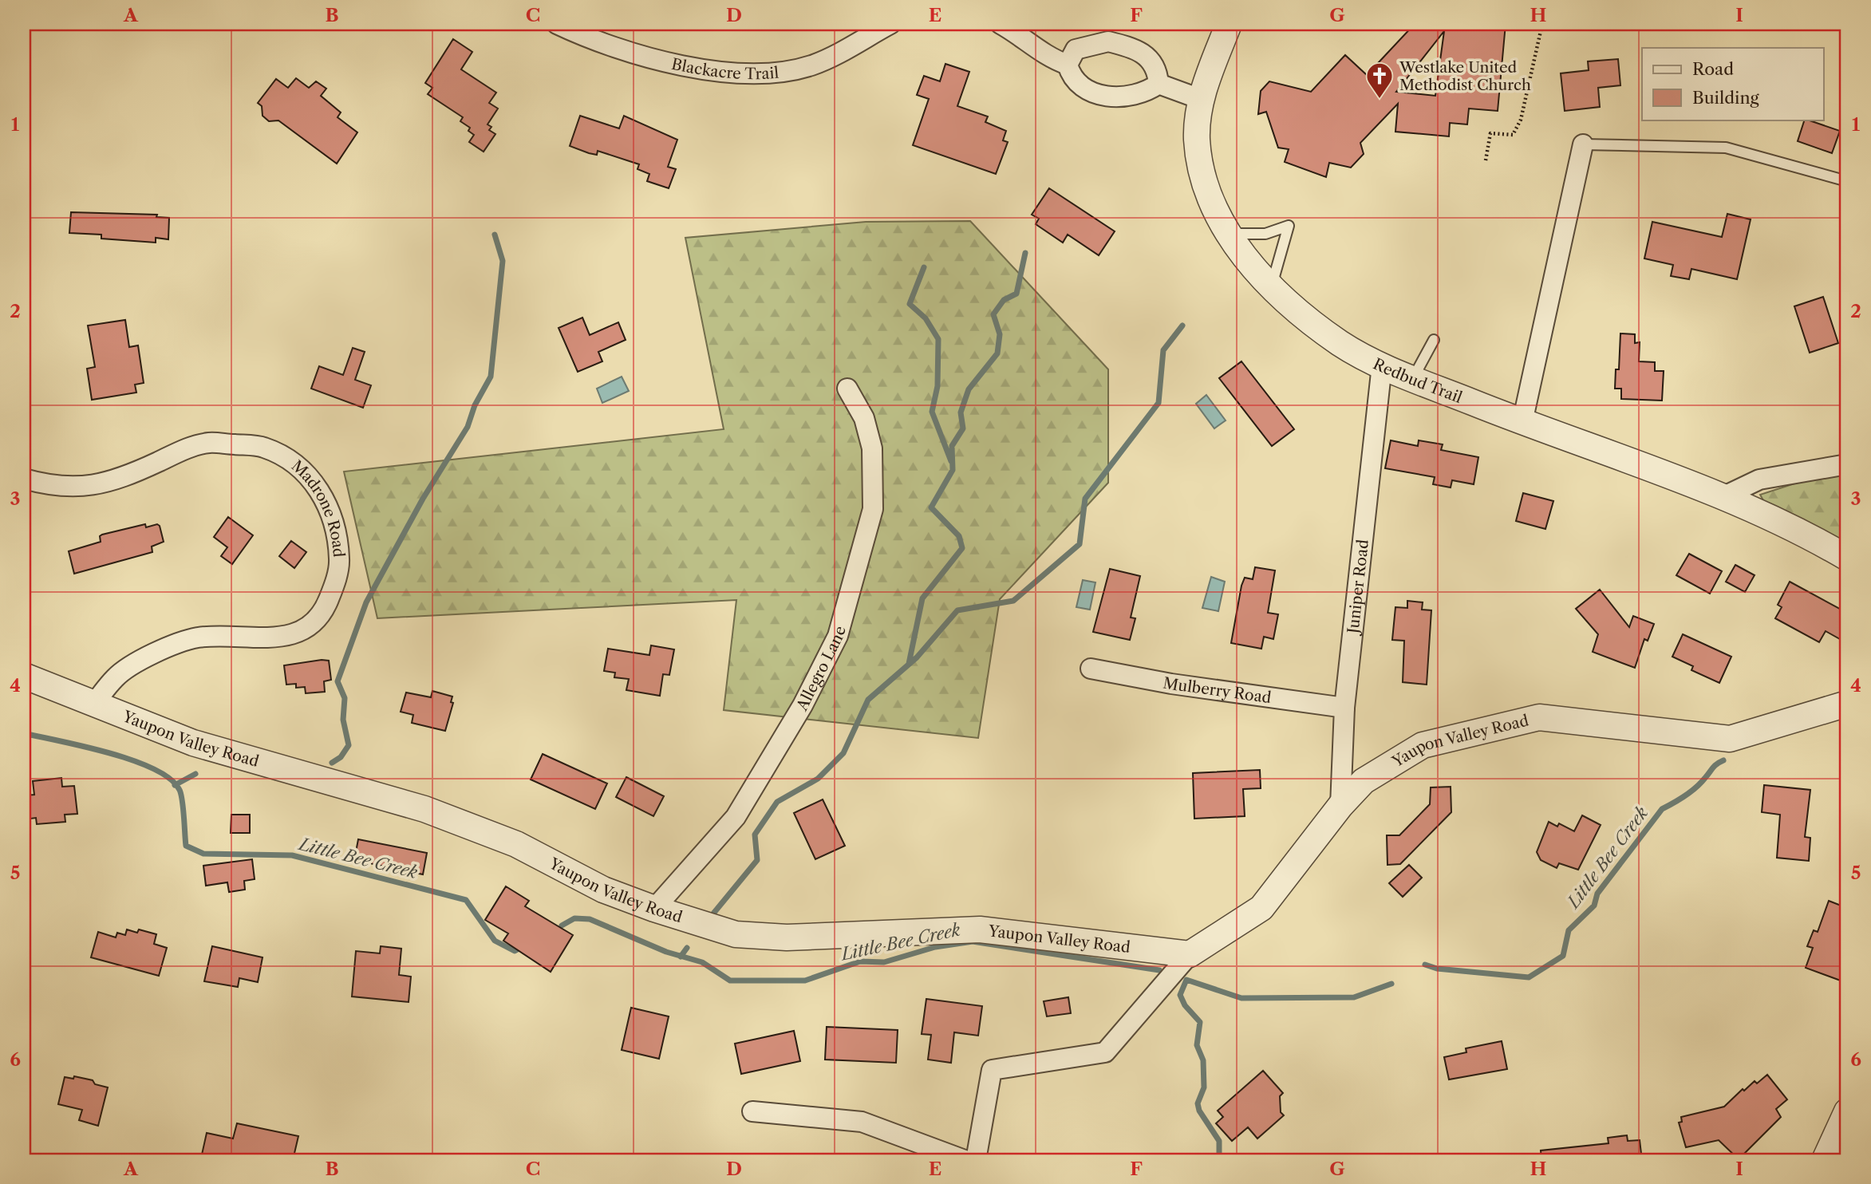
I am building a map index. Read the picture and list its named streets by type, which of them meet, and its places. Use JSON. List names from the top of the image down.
{
  "streets": {
    "street": [
      "Blackacre Trail",
      "Redbud Trail",
      "Madrone Road",
      "Juniper Road",
      "Allegro Lane",
      "Mulberry Road",
      "Yaupon Valley Road"
    ]
  },
  "crossings": [
    ["Redbud Trail", "Juniper Road"],
    ["Madrone Road", "Yaupon Valley Road"],
    ["Juniper Road", "Mulberry Road"],
    ["Juniper Road", "Yaupon Valley Road"],
    ["Allegro Lane", "Yaupon Valley Road"]
  ],
  "water": ["Little Bee Creek"],
  "places": {
    "church": ["Westlake United Methodist Church"]
  },
  "legend": ["Road", "Building"],
  "grid": {
    "columns": [
      "A",
      "B",
      "C",
      "D",
      "E",
      "F",
      "G",
      "H",
      "I"
    ],
    "rows": [
      "1",
      "2",
      "3",
      "4",
      "5",
      "6"
    ]
  }
}
